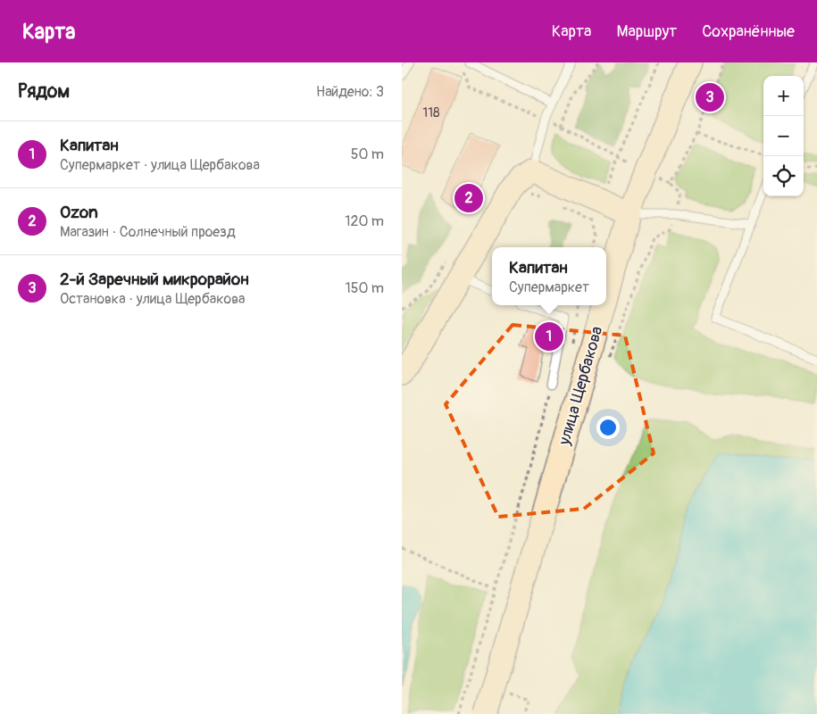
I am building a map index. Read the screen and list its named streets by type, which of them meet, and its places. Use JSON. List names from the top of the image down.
{
  "streets": {
    "main road": ["улица Щербакова"]
  },
  "house_numbers": ["118"],
  "page": {
    "header": "Карта",
    "nav": ["Карта", "Маршрут", "Сохранённые"],
    "heading": ["Рядом", "Найдено: 3"],
    "map_buttons": ["+", "−"],
    "pins": ["3", "2", "1"],
    "list": [
      {
        "mark": "1",
        "name": "Капитан",
        "note": "Супермаркет · улица Щербакова",
        "value": "50 m"
      },
      {
        "mark": "2",
        "name": "Ozon",
        "note": "Магазин · Солнечный проезд",
        "value": "120 m"
      },
      {
        "mark": "3",
        "name": "2-й Заречный микрорайон",
        "note": "Остановка · улица Щербакова",
        "value": "150 m"
      }
    ],
    "popup": ["Капитан", "Супермаркет"]
  }
}
